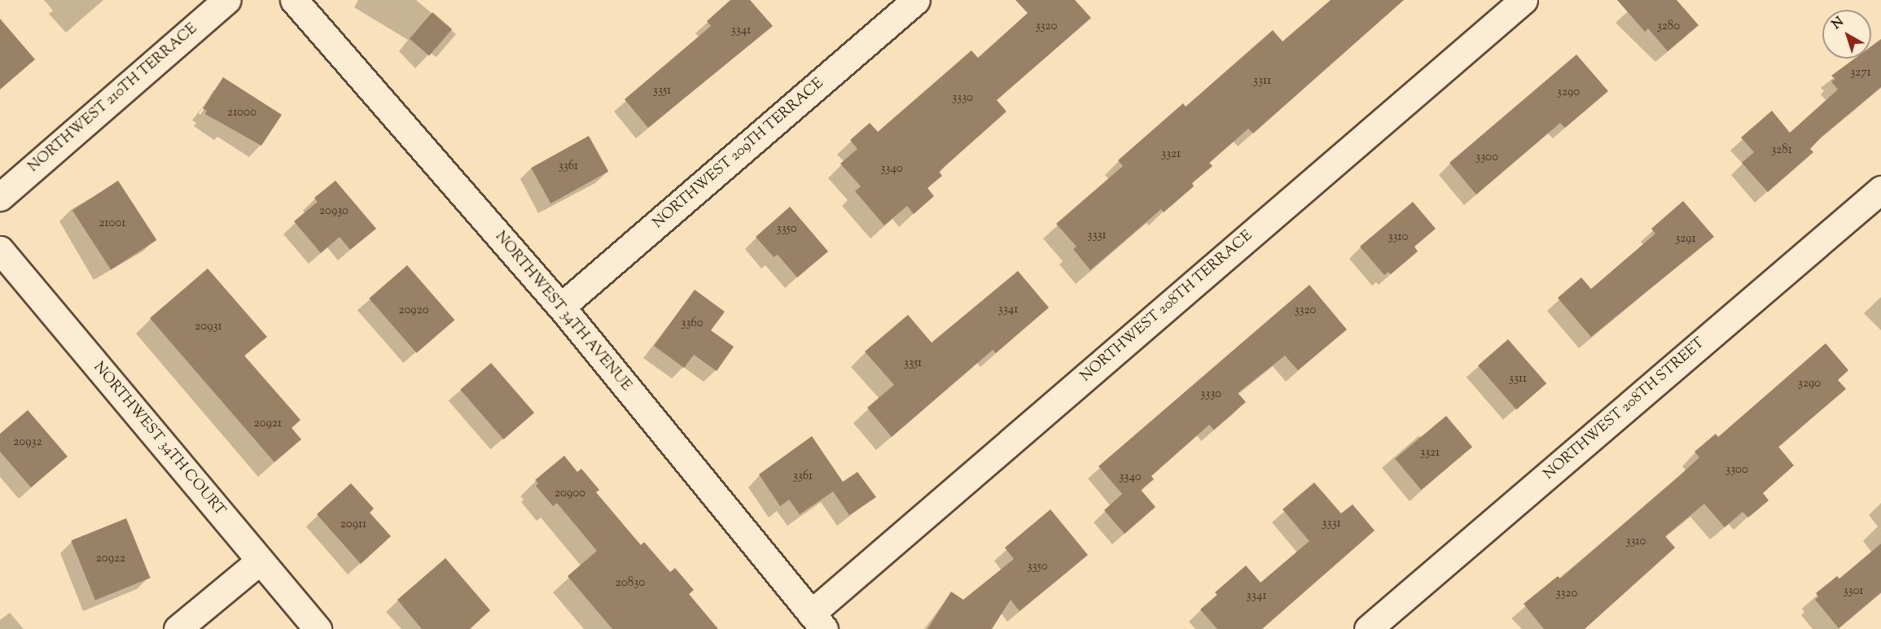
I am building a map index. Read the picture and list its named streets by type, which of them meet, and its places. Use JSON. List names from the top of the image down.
{
  "streets": {
    "street": [
      "NORTHWEST 210TH TERRACE",
      "NORTHWEST 209TH TERRACE",
      "NORTHWEST 208TH TERRACE",
      "NORTHWEST 34TH AVENUE",
      "NORTHWEST 208TH STREET",
      "NORTHWEST 34TH COURT"
    ]
  },
  "crossings": [
    ["NORTHWEST 209TH TERRACE", "NORTHWEST 34TH AVENUE"],
    ["NORTHWEST 208TH TERRACE", "NORTHWEST 34TH AVENUE"]
  ],
  "house_numbers": [
    "3320",
    "3280",
    "3341",
    "3271",
    "3311",
    "3351",
    "3290",
    "3330",
    "21000",
    "3281",
    "3321",
    "3300",
    "3361",
    "3340",
    "20930",
    "21001",
    "3350",
    "3331",
    "3310",
    "3291",
    "3341",
    "20920",
    "3320",
    "3360",
    "20931",
    "3351",
    "3311",
    "3290",
    "3330",
    "20921",
    "20932",
    "3321",
    "3300",
    "3361",
    "3340",
    "20900",
    "3331",
    "20911",
    "3310",
    "20922",
    "3350",
    "20830",
    "3301",
    "3320",
    "3341"
  ],
  "north": "top left"
}
